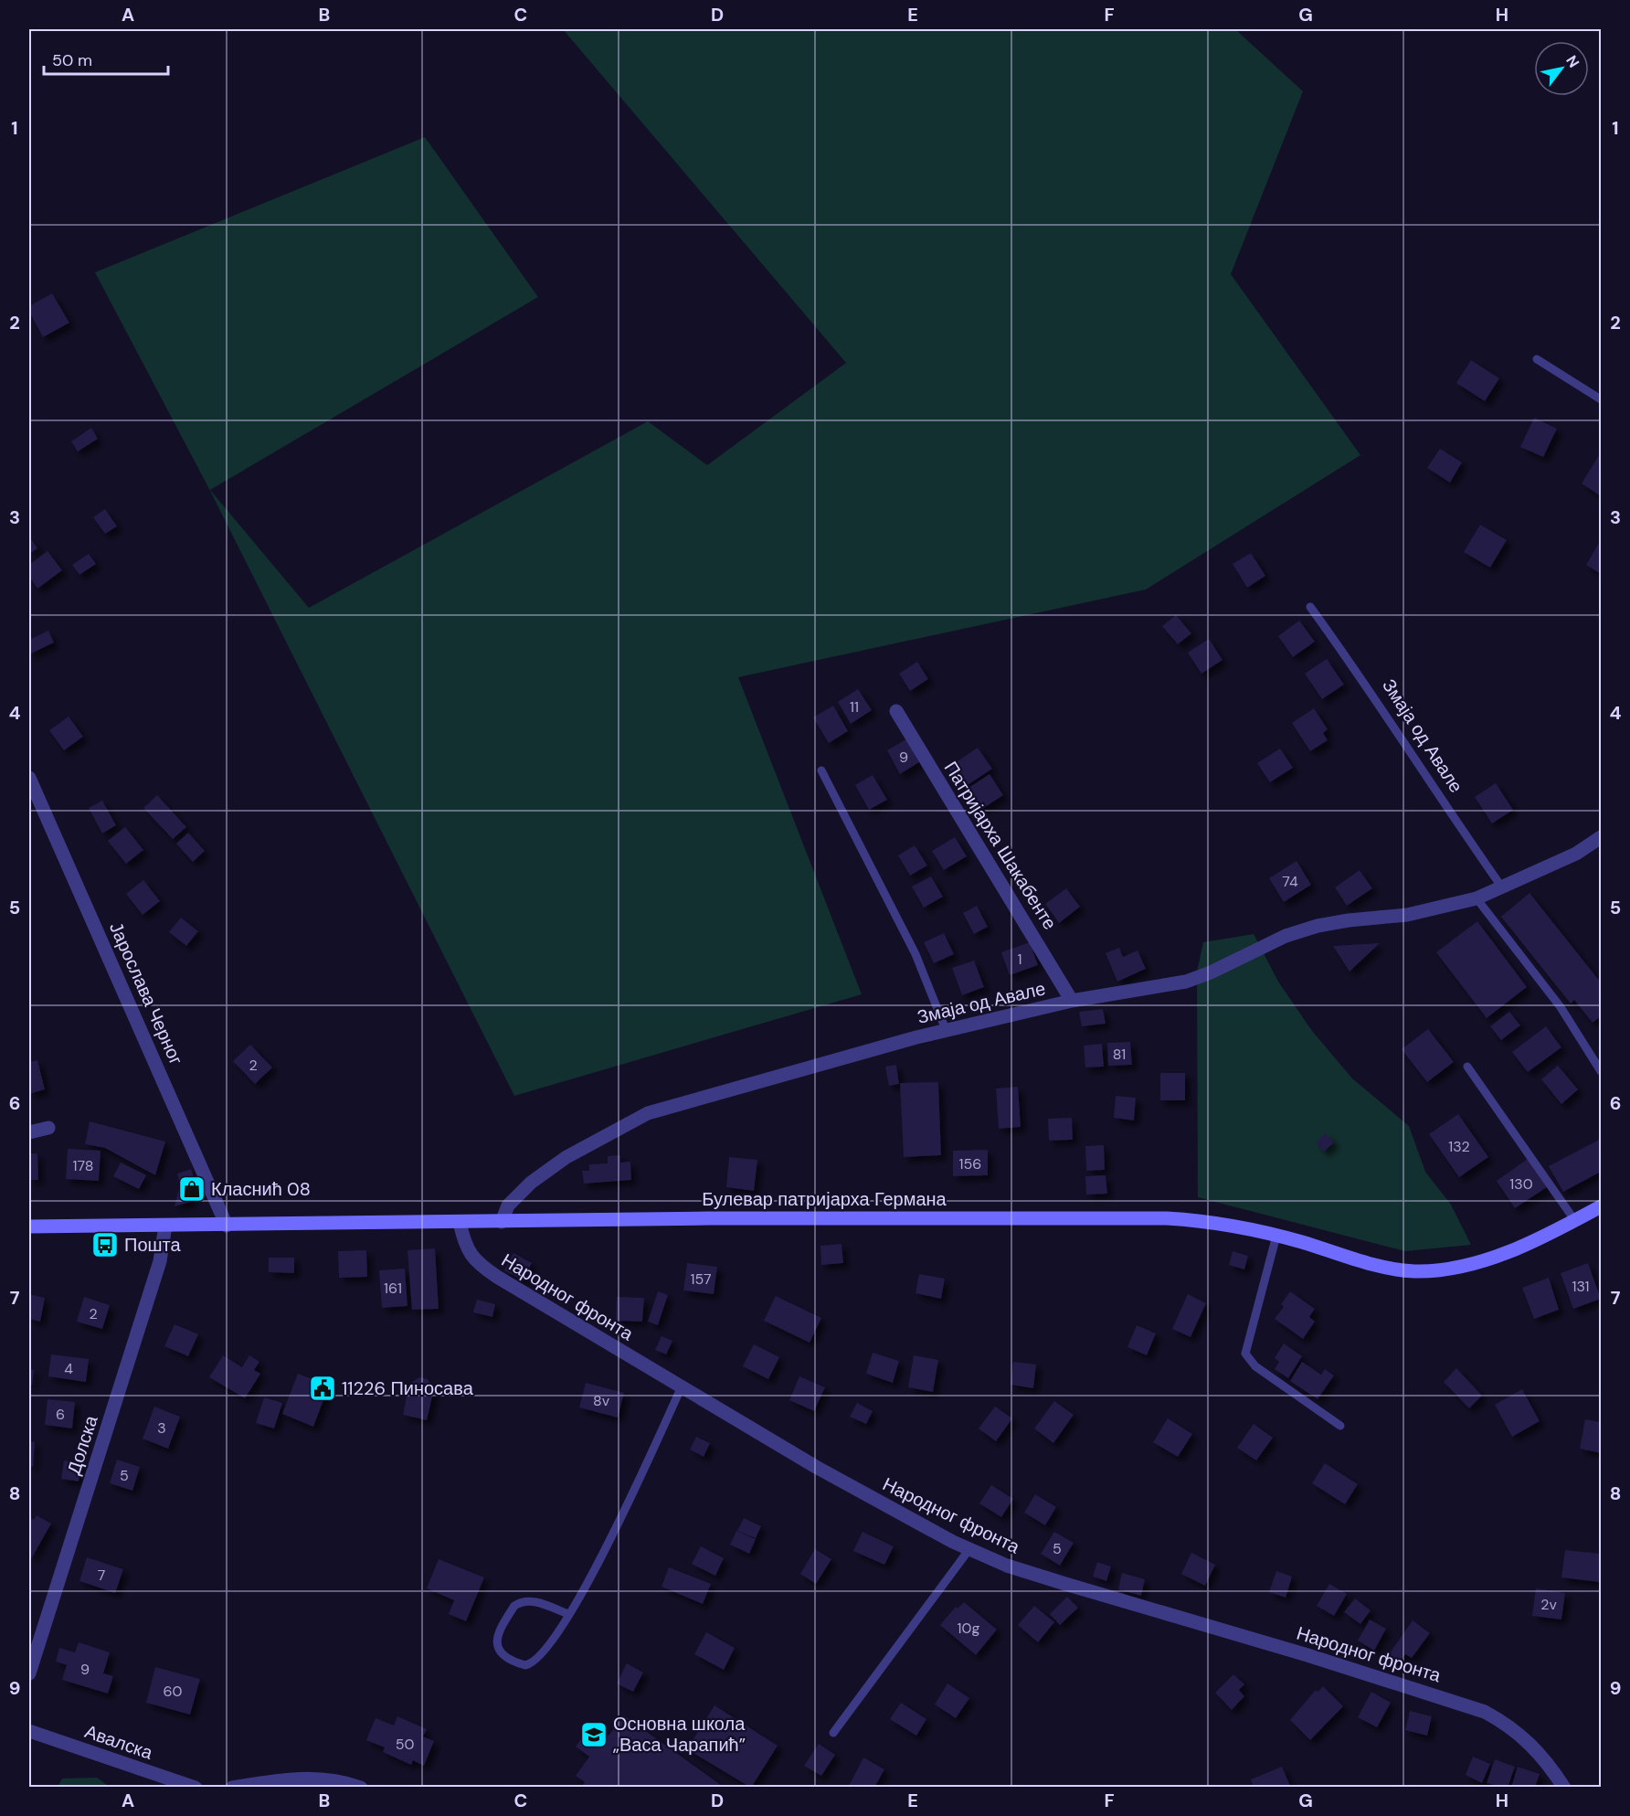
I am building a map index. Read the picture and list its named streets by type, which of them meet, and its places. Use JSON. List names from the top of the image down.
{
  "streets": {
    "main road": ["Булевар патријарха Германа"],
    "street": [
      "Змаја од Авале",
      "Патријарха Шакабенте",
      "Јарослава Черног",
      "Народног фронта",
      "Долска",
      "Авалска"
    ]
  },
  "crossings": [
    ["Змаја од Авале", "Патријарха Шакабенте"],
    ["Змаја од Авале", "Булевар патријарха Германа"],
    ["Јарослава Черног", "Булевар патријарха Германа"],
    ["Булевар патријарха Германа", "Народног фронта"],
    ["Булевар патријарха Германа", "Долска"]
  ],
  "places": {
    "shop": ["Класнић 08"],
    "bus stop": ["Пошта"],
    "public building": ["11226 Пиносава"],
    "school or university": ["Основна школа „Васа Чарапић”"]
  },
  "house_numbers": [
    "11",
    "9",
    "74",
    "1",
    "81",
    "2",
    "132",
    "156",
    "178",
    "130",
    "157",
    "131",
    "161",
    "2",
    "4",
    "8v",
    "6",
    "3",
    "5",
    "5",
    "7",
    "2v",
    "10g",
    "9",
    "60",
    "50"
  ],
  "scale_bar": "50 m",
  "north": "top right",
  "grid": {
    "columns": [
      "A",
      "B",
      "C",
      "D",
      "E",
      "F",
      "G",
      "H"
    ],
    "rows": [
      "1",
      "2",
      "3",
      "4",
      "5",
      "6",
      "7",
      "8",
      "9"
    ]
  }
}
